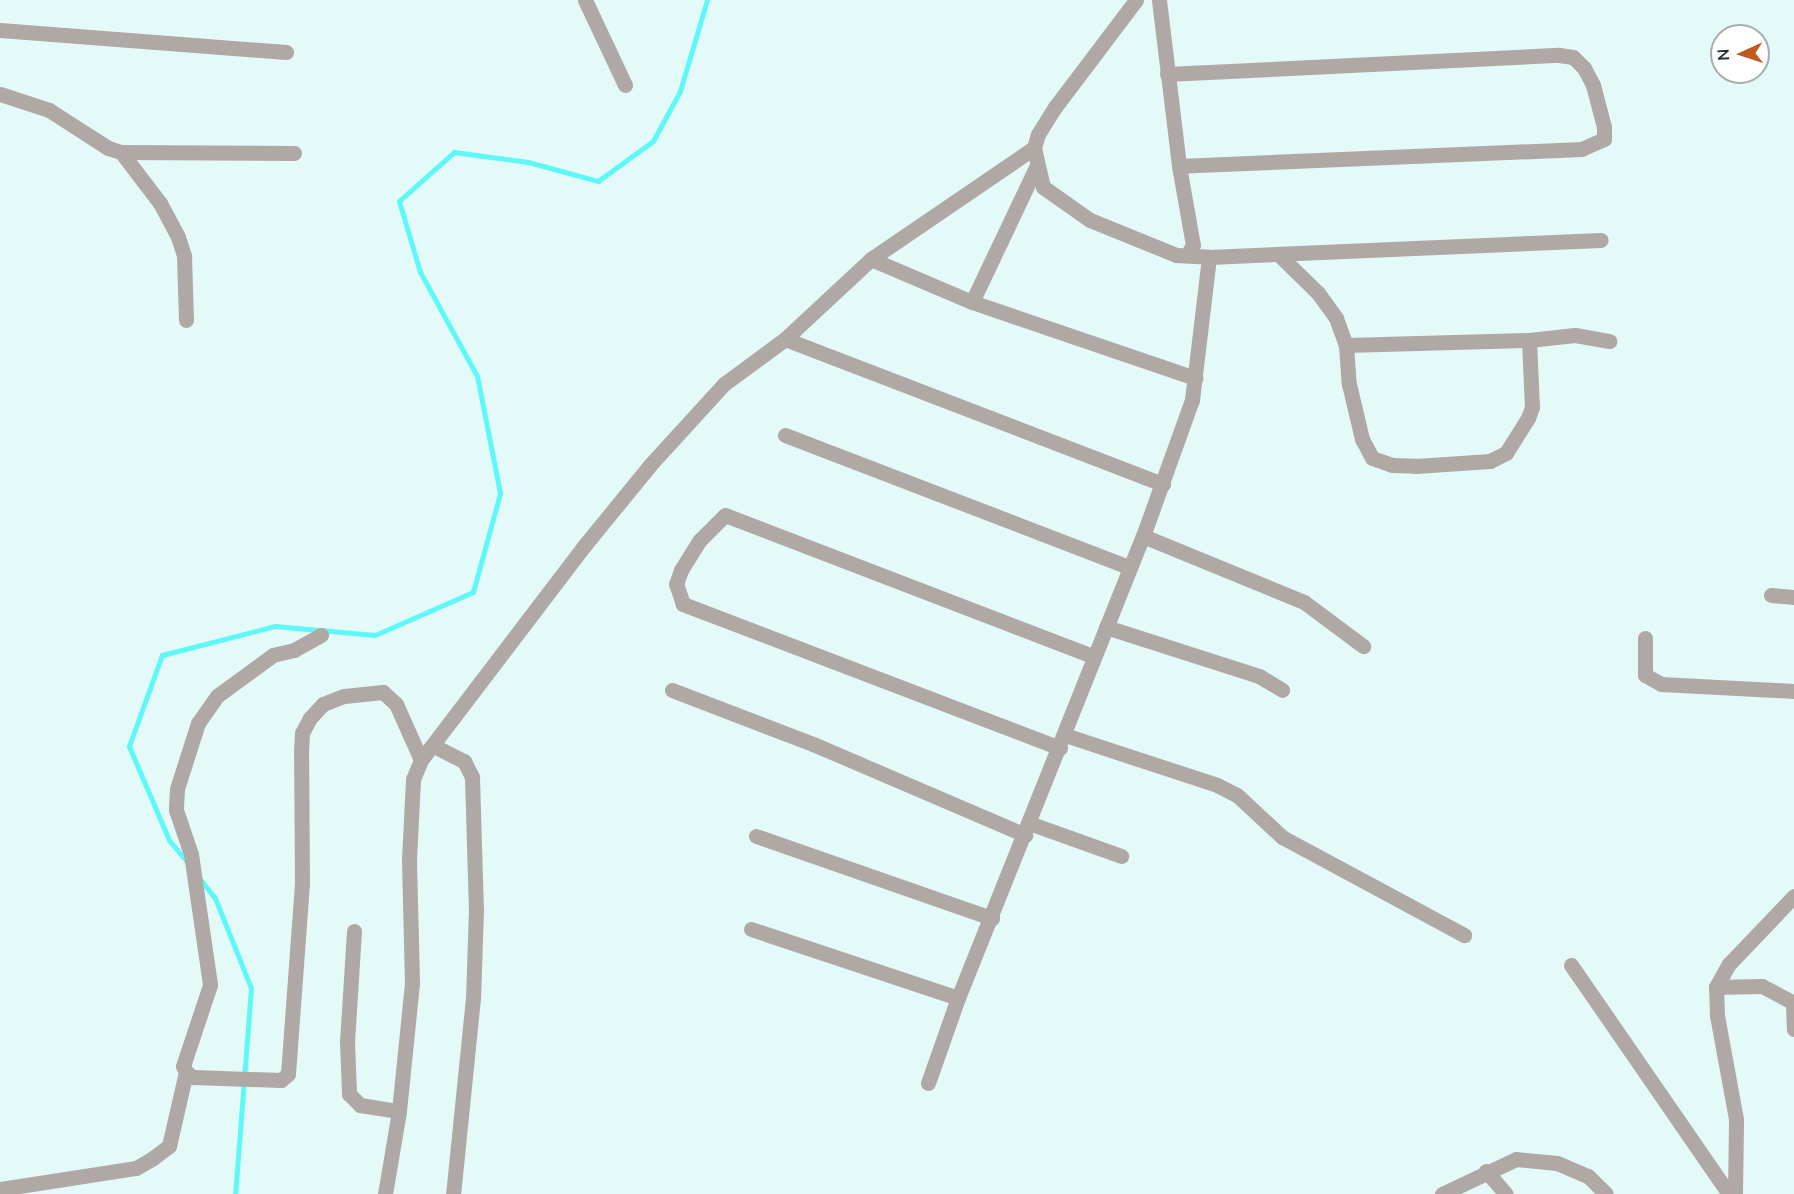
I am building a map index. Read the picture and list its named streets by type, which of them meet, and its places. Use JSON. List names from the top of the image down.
{
  "north": "left"
}
